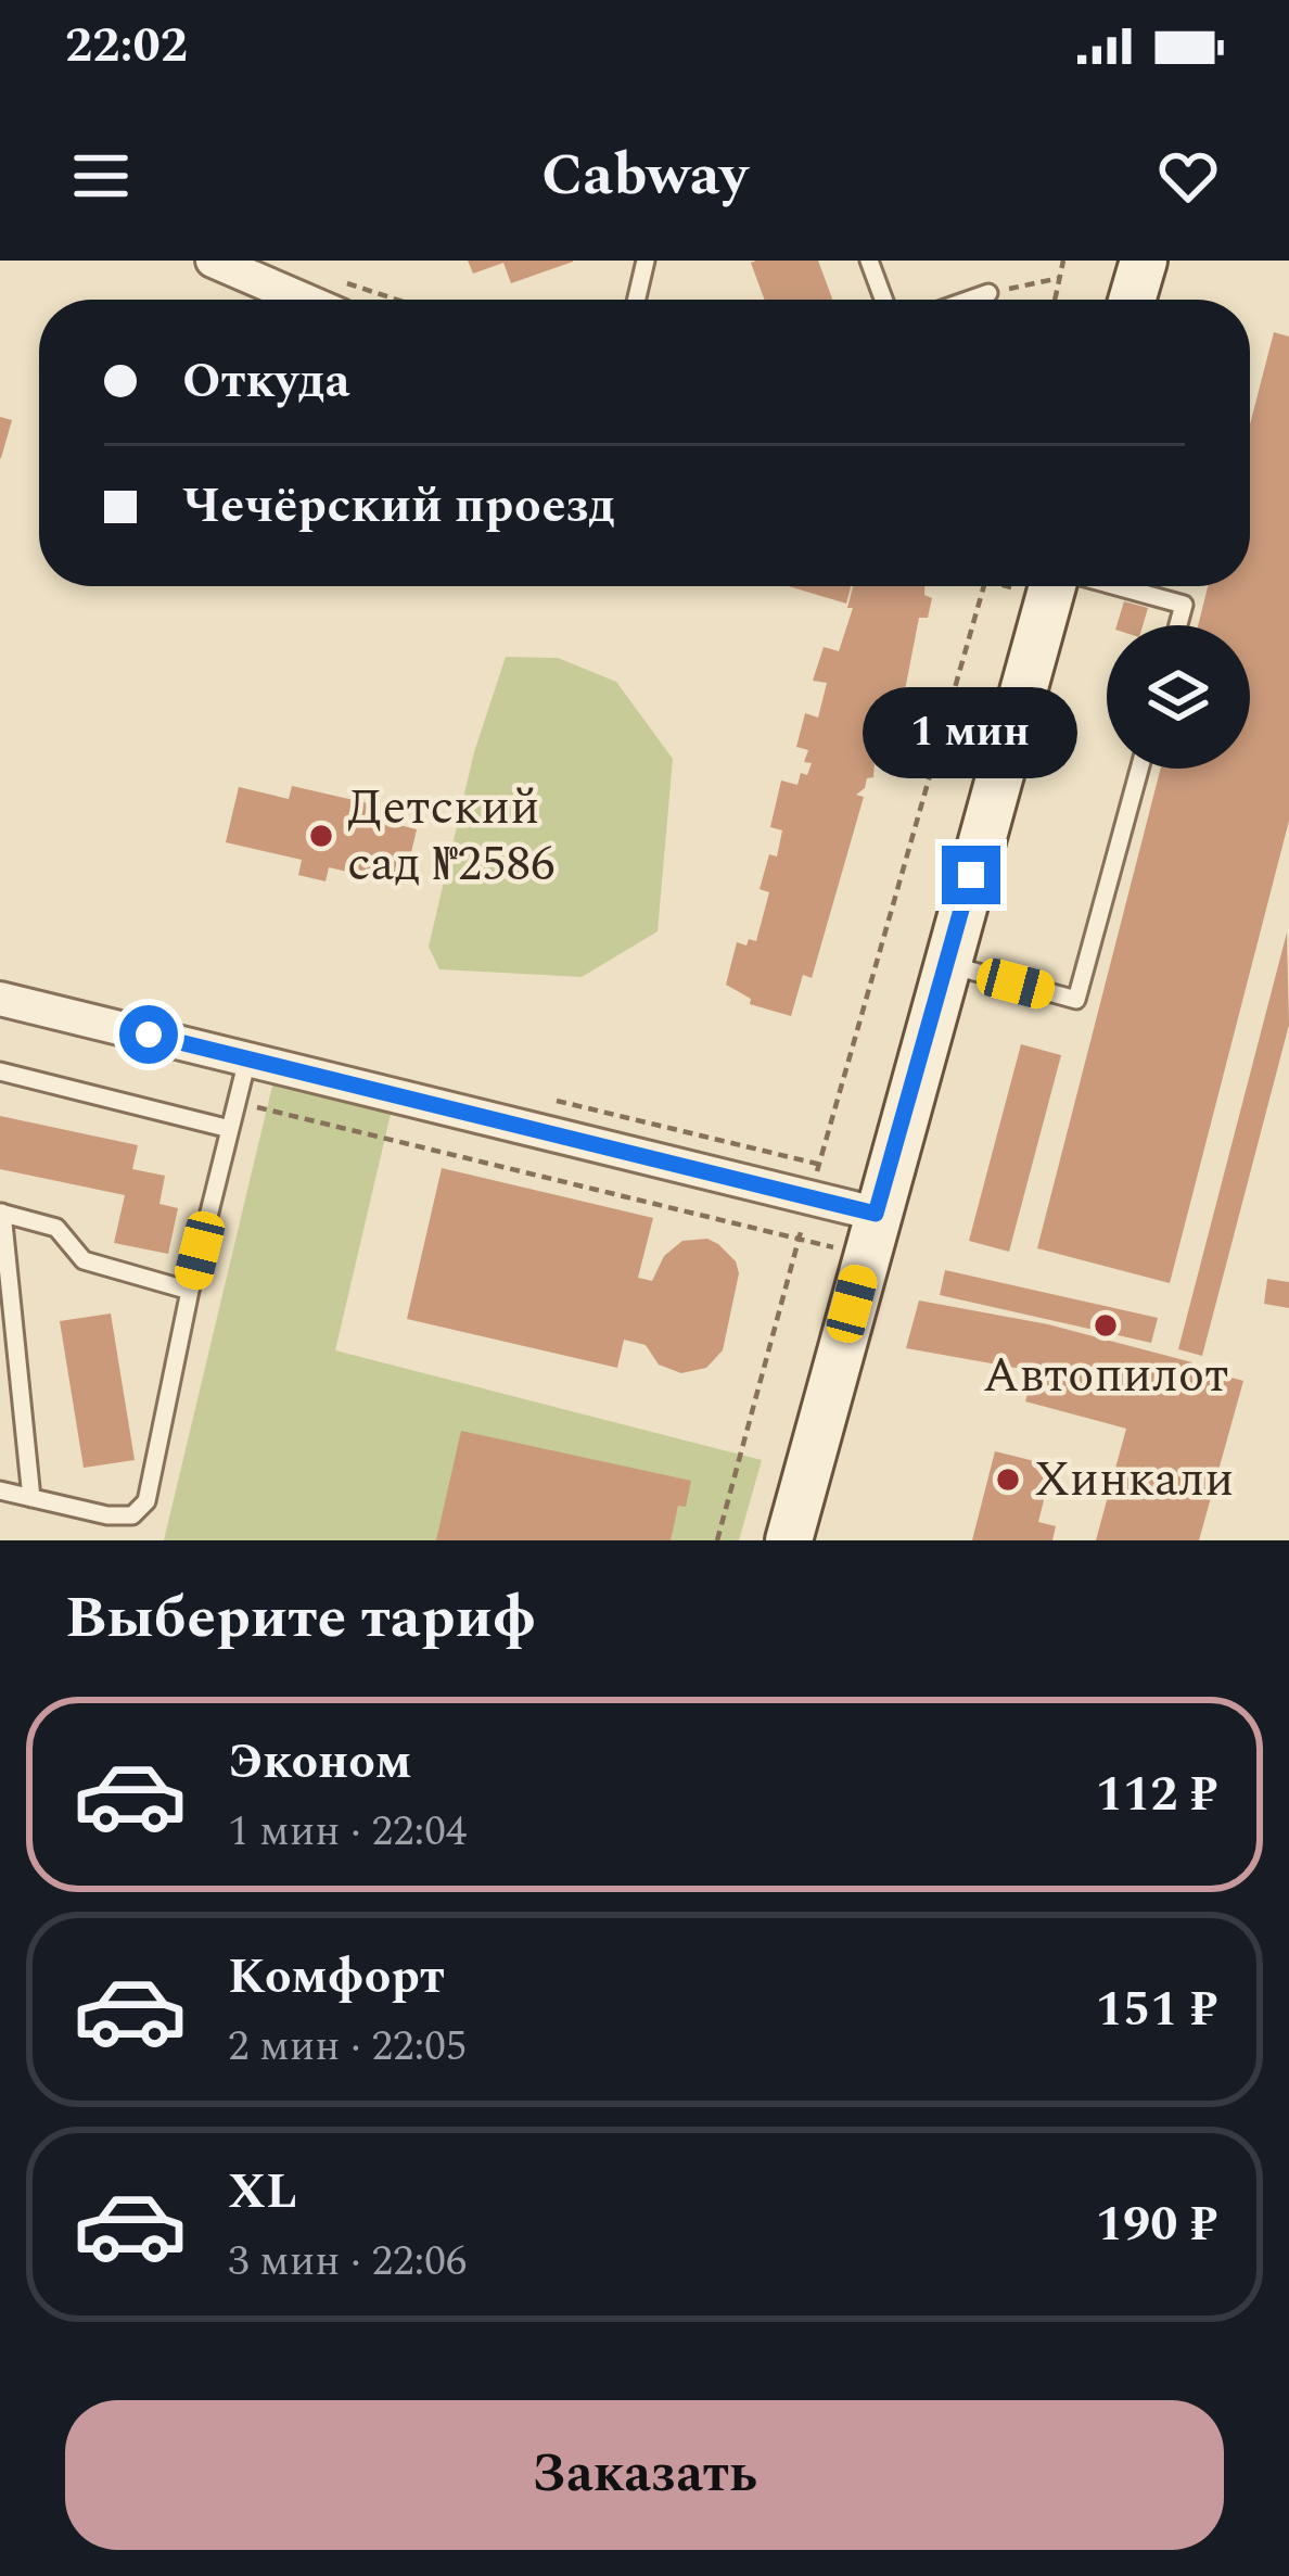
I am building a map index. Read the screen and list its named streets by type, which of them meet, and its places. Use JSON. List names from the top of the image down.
{
  "places": ["Детский сад №2586", "Автопилот", "Хинкали"],
  "page": {
    "status": "22:02",
    "header": "Cabway",
    "banner": ["Откуда", "Чечёрский проезд"],
    "bubble": "1 мин",
    "heading": "Выберите тариф",
    "list": [
      {
        "name": "Эконом",
        "note": "1 мин · 22:04",
        "value": "112 ₽"
      },
      {
        "name": "Комфорт",
        "note": "2 мин · 22:05",
        "value": "151 ₽"
      },
      {
        "name": "XL",
        "note": "3 мин · 22:06",
        "value": "190 ₽"
      }
    ],
    "buttons": "Заказать"
  }
}
